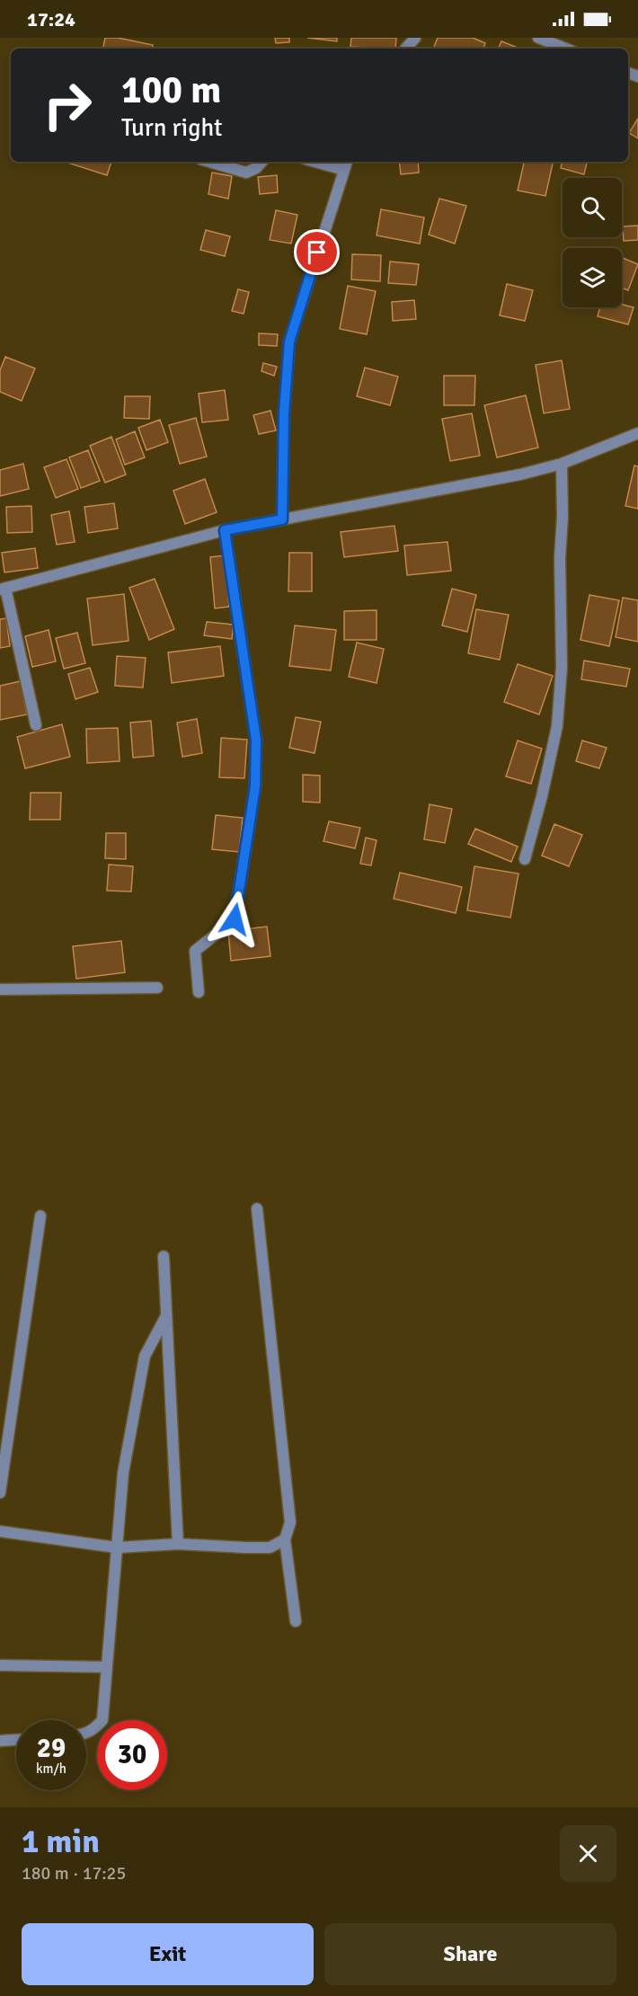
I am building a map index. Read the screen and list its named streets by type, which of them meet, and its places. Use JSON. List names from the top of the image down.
{
  "page": {
    "status": "17:24",
    "turn": ["100 m", "Turn right"],
    "speed": "29 km/h",
    "limit": "30",
    "heading": ["1 min", "180 m · 17:25"],
    "buttons": ["Exit", "Share"]
  }
}
